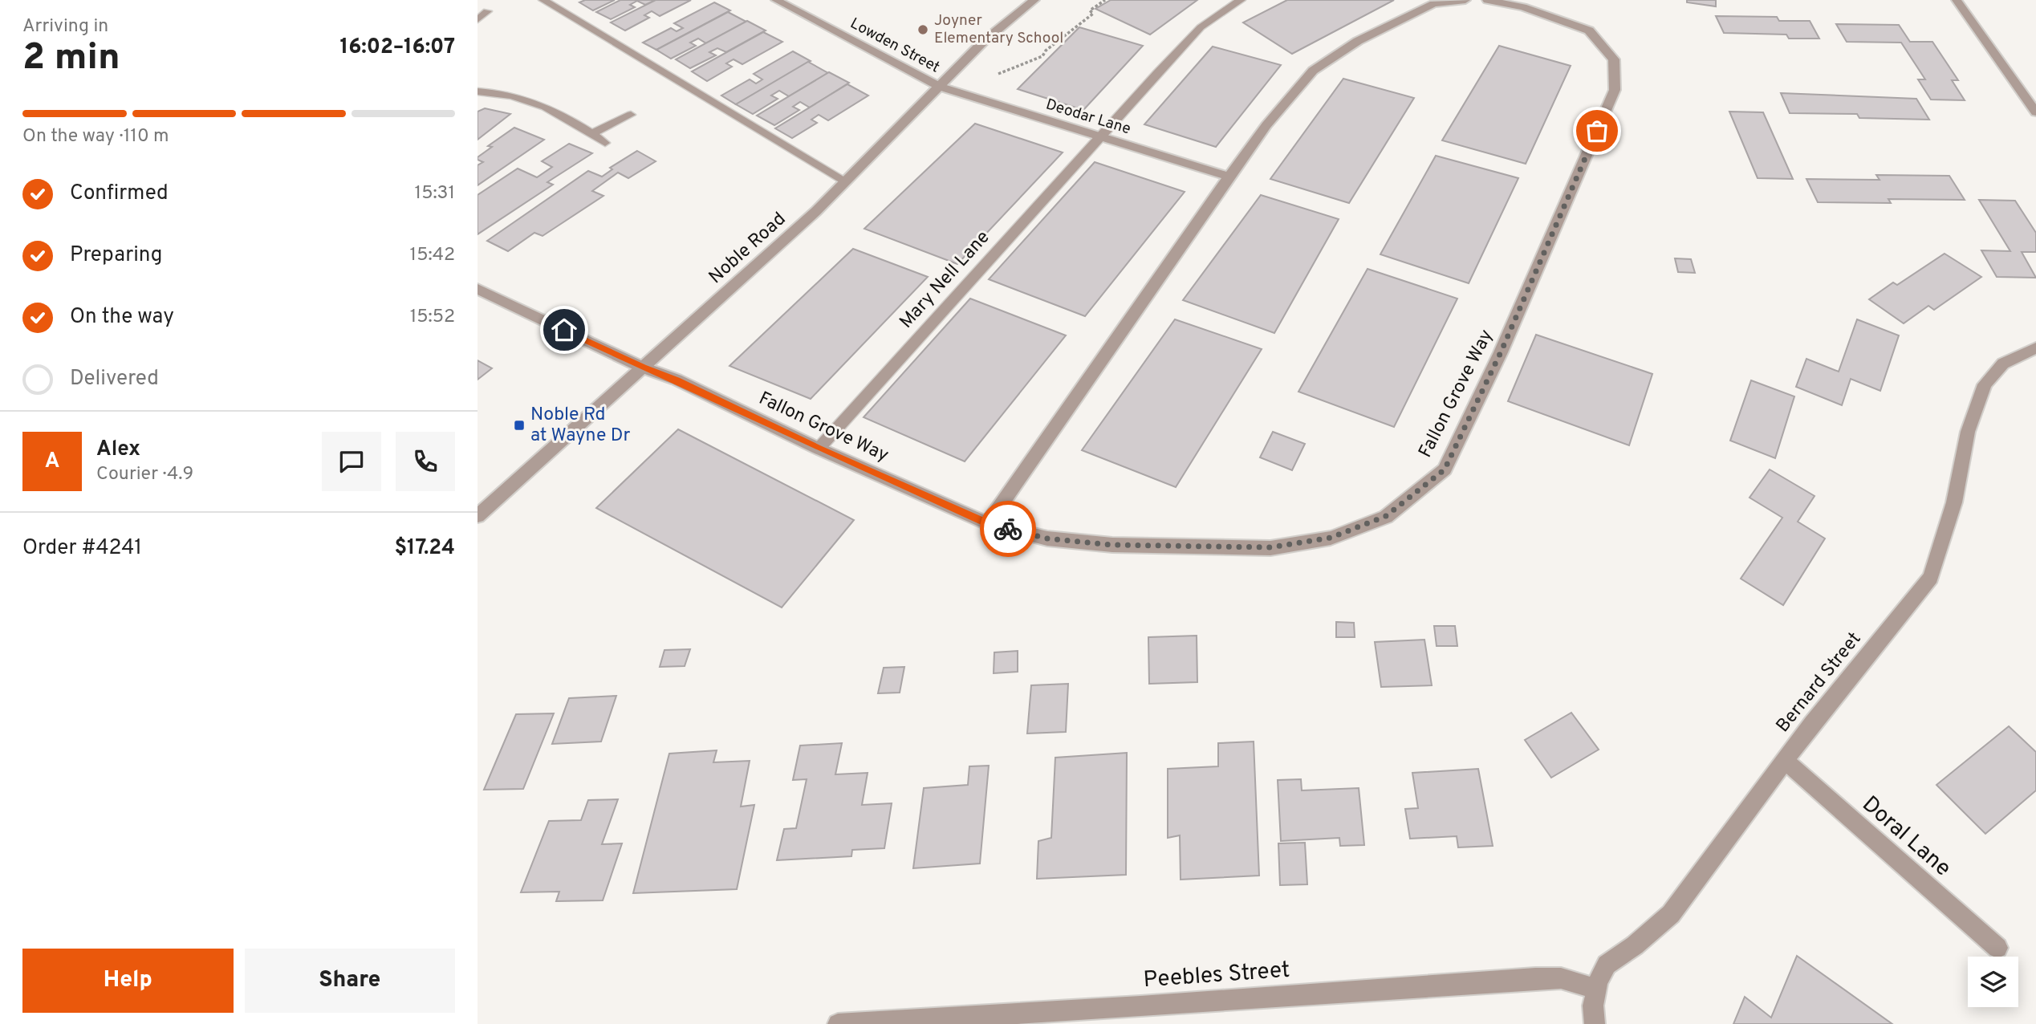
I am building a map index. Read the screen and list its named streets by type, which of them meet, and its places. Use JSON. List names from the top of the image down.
{
  "streets": {
    "street": [
      "Lowden Street",
      "Deodar Lane",
      "Noble Road",
      "Fallon Grove Way",
      "Bernard Street",
      "Doral Lane",
      "Peebles Street"
    ],
    "lane": ["Mary Nell Lane"]
  },
  "crossings": [
    ["Lowden Street", "Deodar Lane"],
    ["Lowden Street", "Noble Road"],
    ["Deodar Lane", "Noble Road"],
    ["Deodar Lane", "Mary Nell Lane"],
    ["Noble Road", "Fallon Grove Way"],
    ["Mary Nell Lane", "Fallon Grove Way"],
    ["Bernard Street", "Doral Lane"],
    ["Bernard Street", "Peebles Street"]
  ],
  "places": {
    "other": ["Joyner Elementary School"],
    "transit": ["Noble Rd at Wayne Dr"]
  },
  "page": {
    "heading": ["2 min", "Arriving in", "16:02–16:07"],
    "panel": [
      "Alex",
      "Courier · 4.9",
      "Order #4241",
      "$17.24"
    ],
    "bar": "On the way · 110 m",
    "list": [
      ["Confirmed", "15:31"],
      ["Preparing", "15:42"],
      ["On the way", "15:52"],
      "Delivered"
    ],
    "round": "A",
    "buttons": ["Help", "Share"]
  }
}
